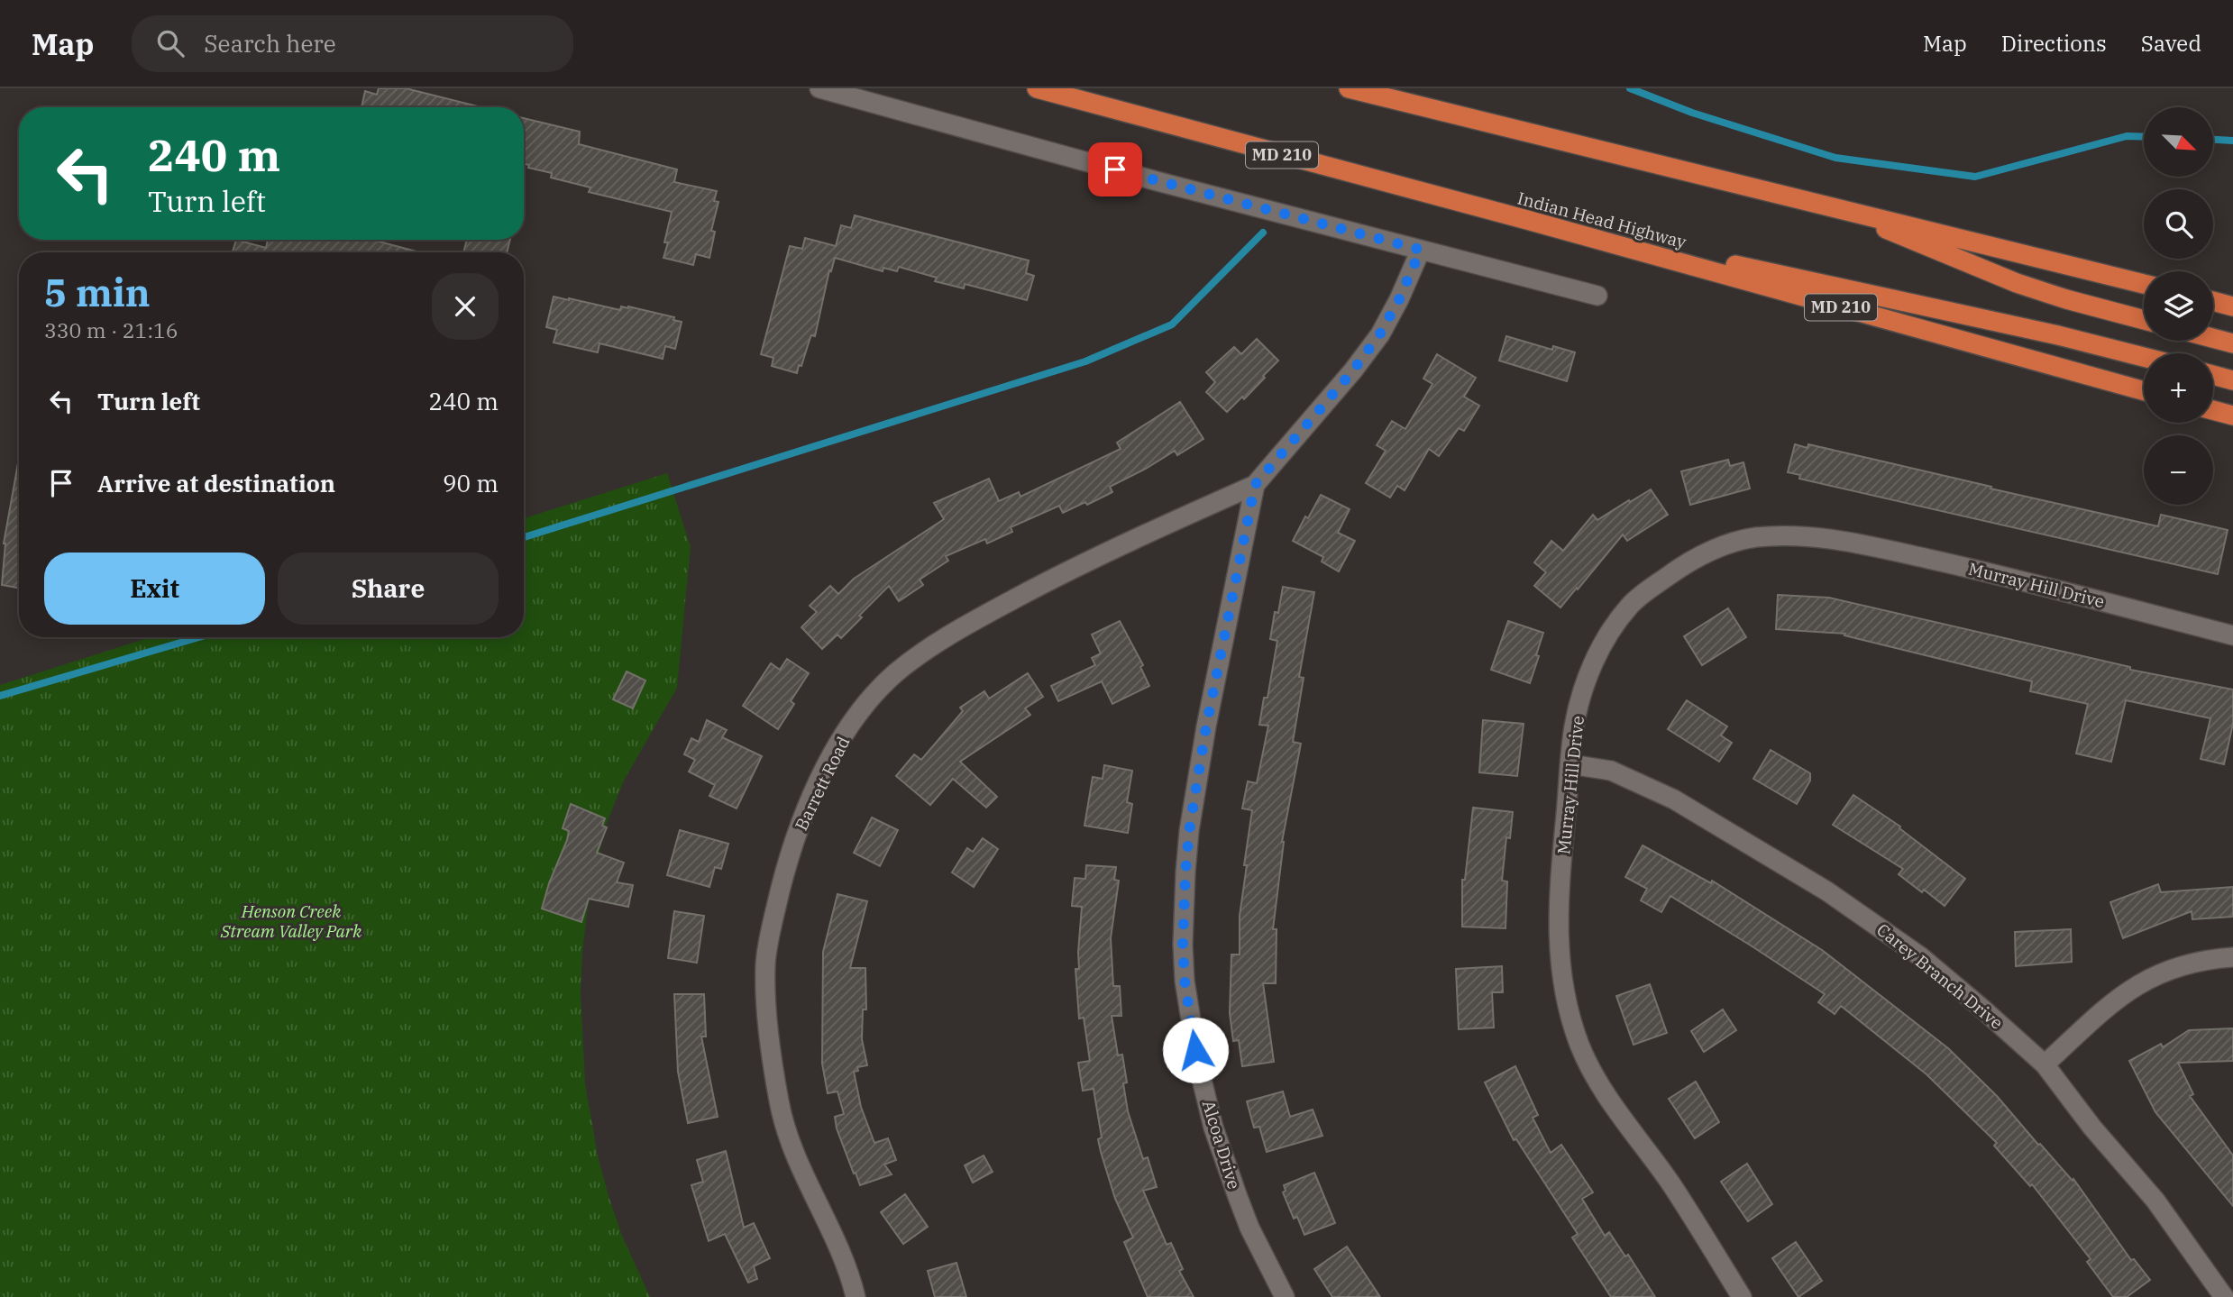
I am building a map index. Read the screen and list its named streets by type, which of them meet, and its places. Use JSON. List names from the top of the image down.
{
  "streets": {
    "highway": ["MD 210", "Indian Head Highway"],
    "street": [
      "Murray Hill Drive",
      "Barrett Road",
      "Carey Branch Drive",
      "Alcoa Drive"
    ]
  },
  "crossings": [
    ["Murray Hill Drive", "Carey Branch Drive"],
    ["Barrett Road", "Alcoa Drive"]
  ],
  "parks": ["Henson Creek Stream Valley Park"],
  "north": "bottom right",
  "page": {
    "header": "Map",
    "search": "Search here",
    "nav": ["Map", "Directions", "Saved"],
    "map_buttons": ["+", "−"],
    "turn": ["240 m", "Turn left"],
    "heading": ["5 min", "330 m · 21:16"],
    "list": [
      {
        "name": "Turn left",
        "value": "240 m"
      },
      {
        "name": "Arrive at destination",
        "value": "90 m"
      }
    ],
    "buttons": ["Exit", "Share"]
  }
}
